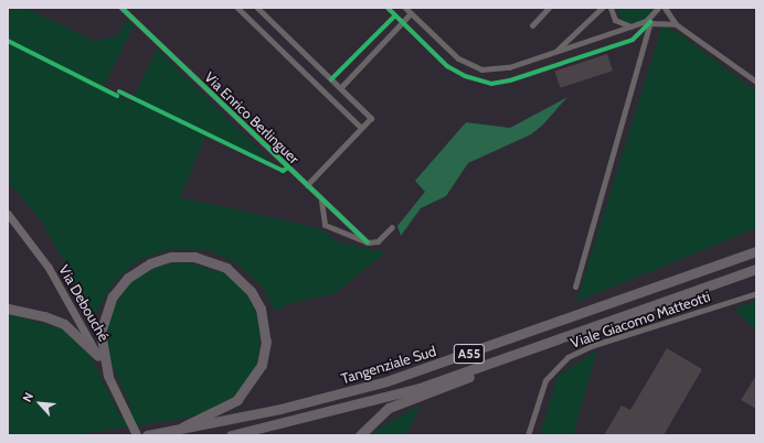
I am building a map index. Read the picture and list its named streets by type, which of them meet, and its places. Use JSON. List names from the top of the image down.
{
  "streets": {
    "highway": ["A55", "Tangenziale Sud"],
    "main road": ["Via Debouché"],
    "street": ["Via Enrico Berlinguer", "Viale Giacomo Matteotti"]
  },
  "north": "top left"
}
